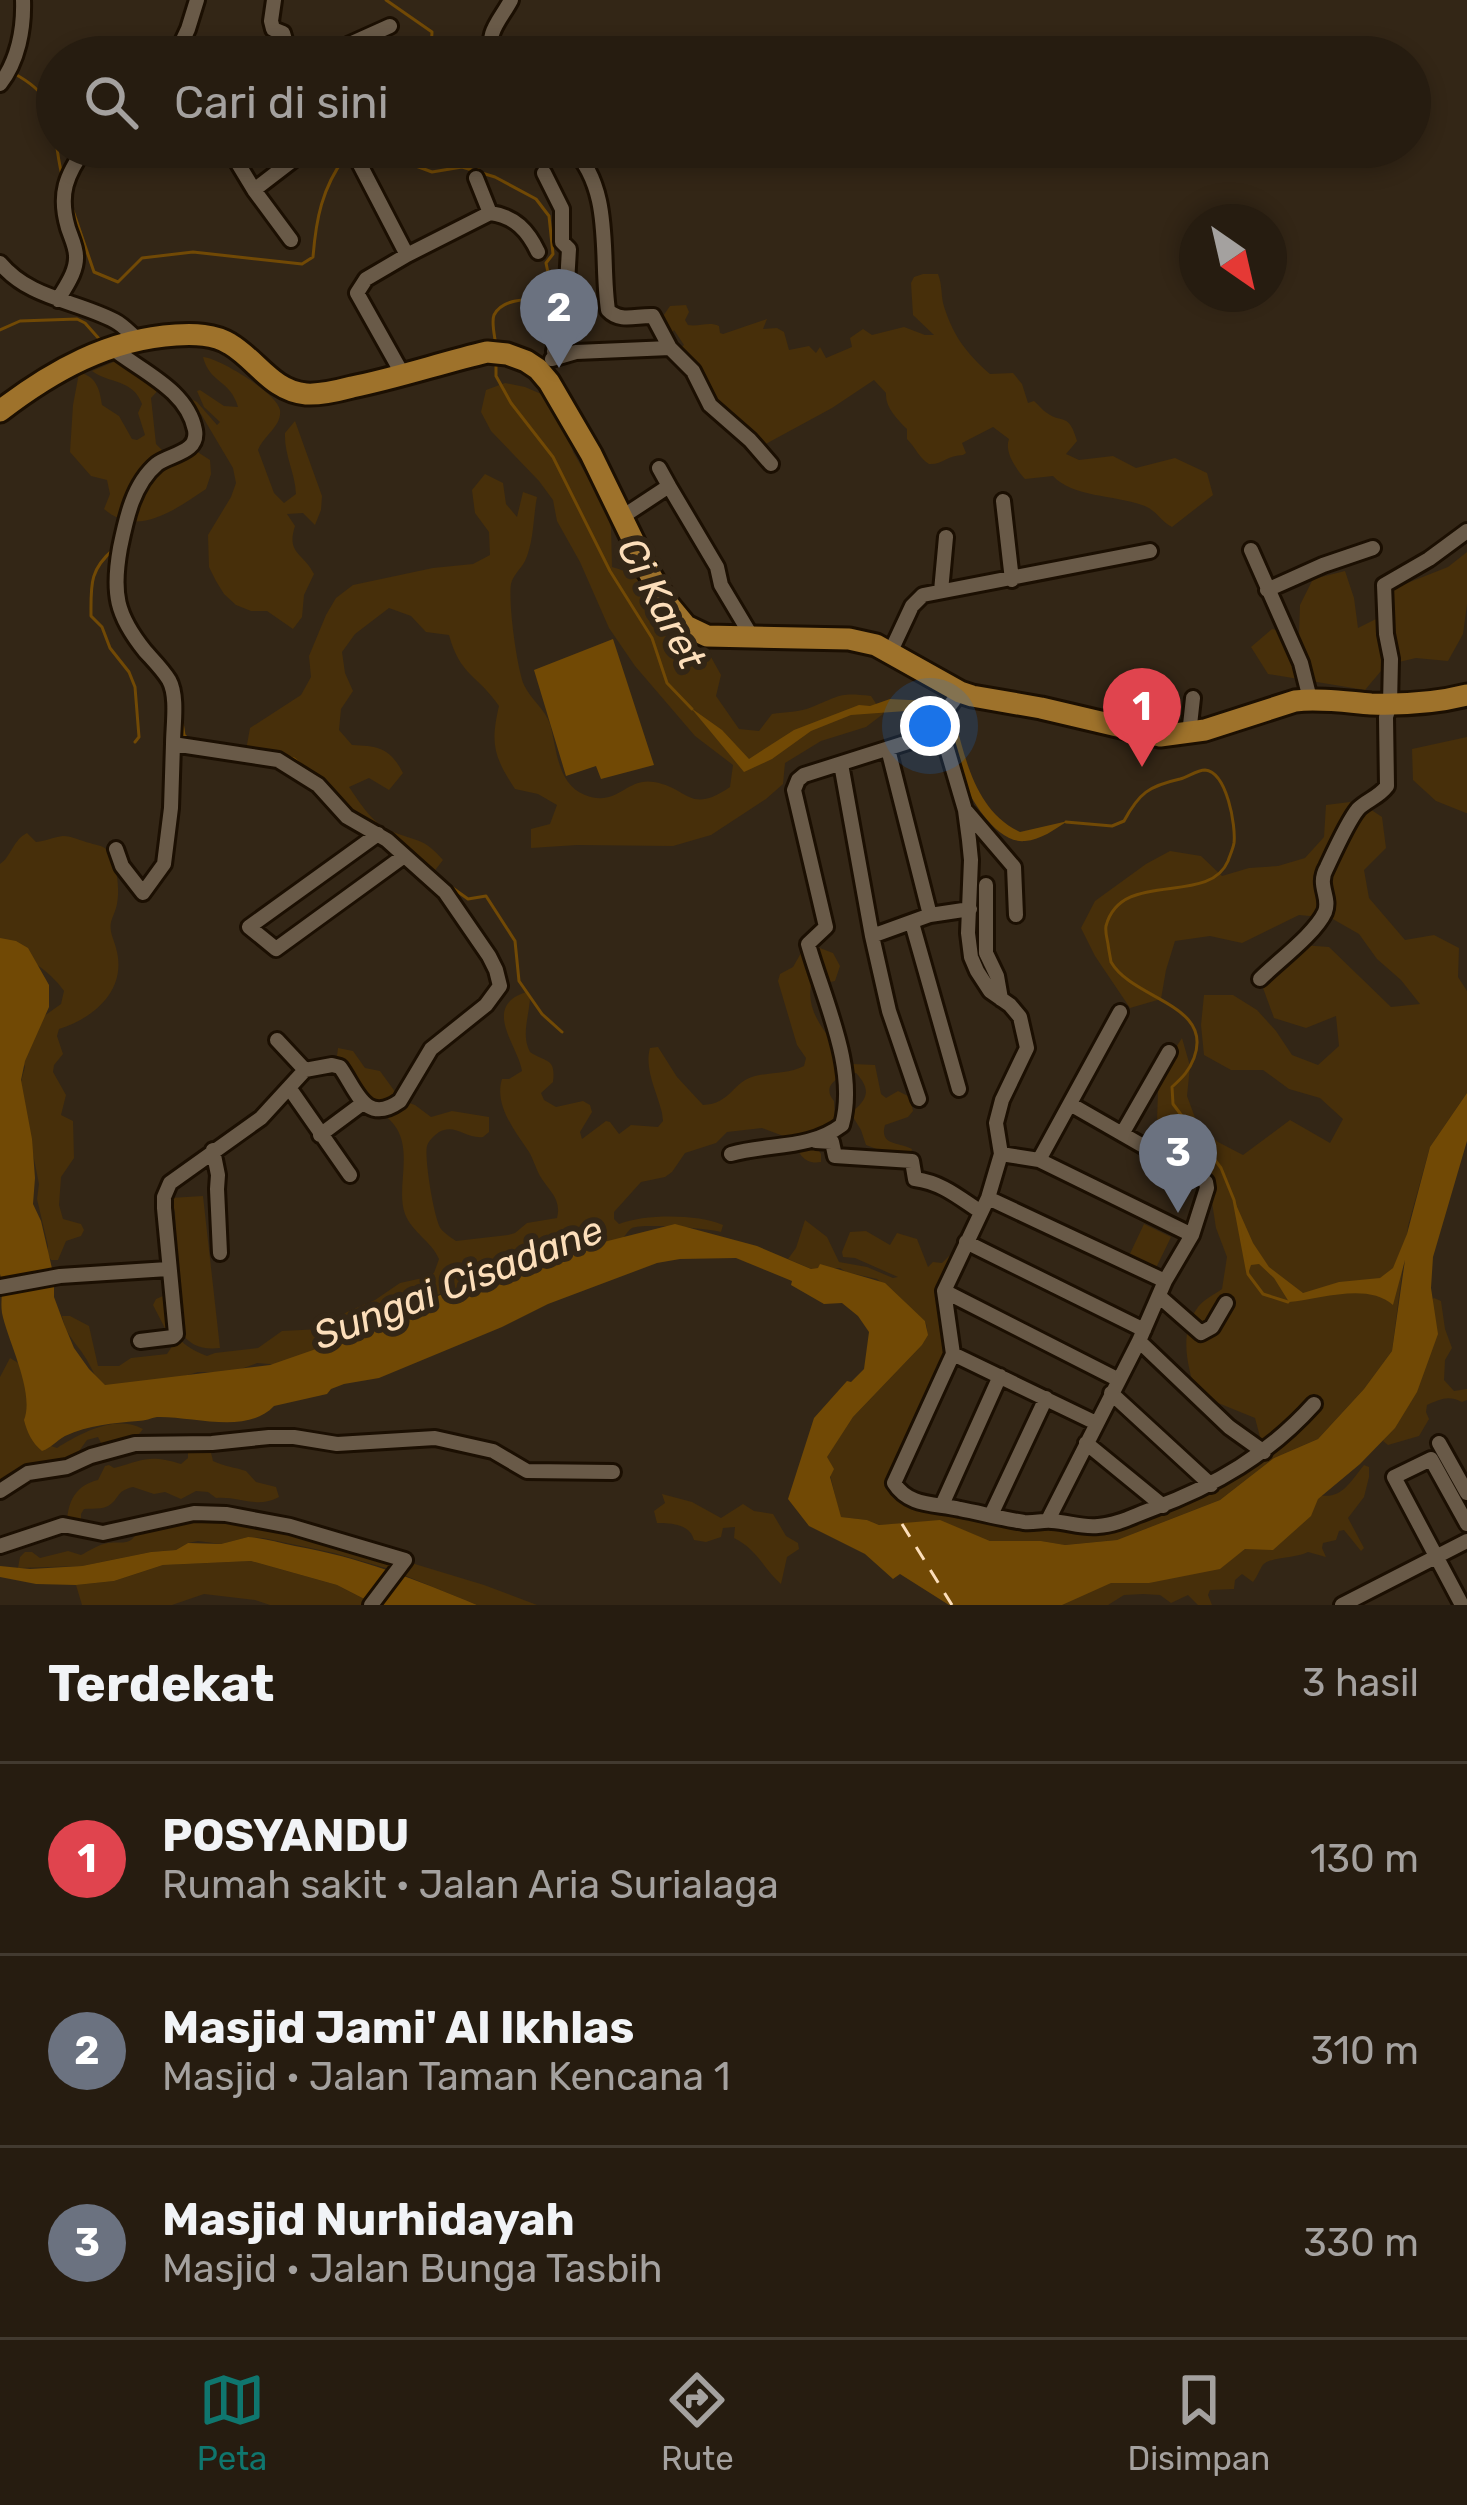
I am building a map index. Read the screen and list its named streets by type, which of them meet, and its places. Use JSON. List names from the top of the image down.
{
  "water": ["Ci Karet", "Sungai Cisadane"],
  "north": "bottom right",
  "page": {
    "search": "Cari di sini",
    "pins": ["2", "1", "3"],
    "heading": ["Terdekat", "3 hasil"],
    "list": [
      {
        "mark": "1",
        "name": "POSYANDU",
        "note": "Rumah sakit · Jalan Aria Surialaga",
        "value": "130 m"
      },
      {
        "mark": "2",
        "name": "Masjid Jami' Al Ikhlas",
        "note": "Masjid · Jalan Taman Kencana 1",
        "value": "310 m"
      },
      {
        "mark": "3",
        "name": "Masjid Nurhidayah",
        "note": "Masjid · Jalan Bunga Tasbih",
        "value": "330 m"
      }
    ],
    "nav": ["Peta", "Rute", "Disimpan"]
  }
}
